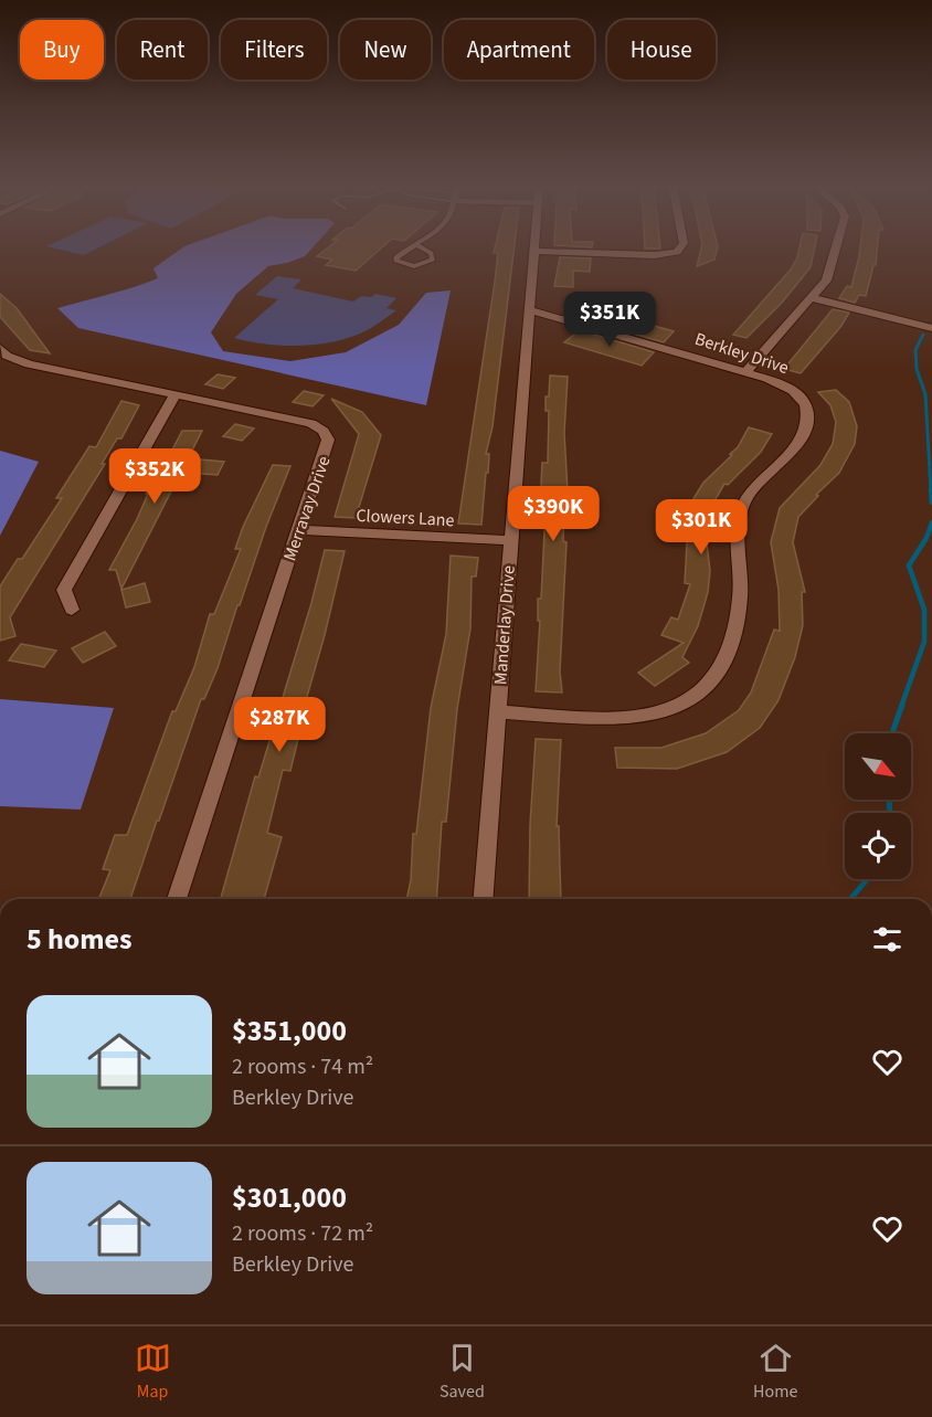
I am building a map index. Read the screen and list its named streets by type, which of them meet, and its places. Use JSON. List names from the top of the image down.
{
  "streets": {
    "street": [
      "Berkley Drive",
      "Merravay Drive",
      "Clowers Lane",
      "Manderlay Drive"
    ]
  },
  "crossings": [
    ["Berkley Drive", "Manderlay Drive"],
    ["Merravay Drive", "Clowers Lane"],
    ["Clowers Lane", "Manderlay Drive"]
  ],
  "north": "bottom right",
  "page": {
    "chip": [
      "Buy",
      "Rent",
      "Filters",
      "New",
      "Apartment",
      "House"
    ],
    "price": [
      "$351K",
      "$352K",
      "$390K",
      "$301K",
      "$287K"
    ],
    "heading": "5 homes",
    "list": [
      {
        "name": "$351,000",
        "note": "2 rooms · 74 m² · Berkley Drive"
      },
      {
        "name": "$301,000",
        "note": "2 rooms · 72 m² · Berkley Drive"
      }
    ],
    "tabs": ["Map", "Saved", "Home"]
  }
}
